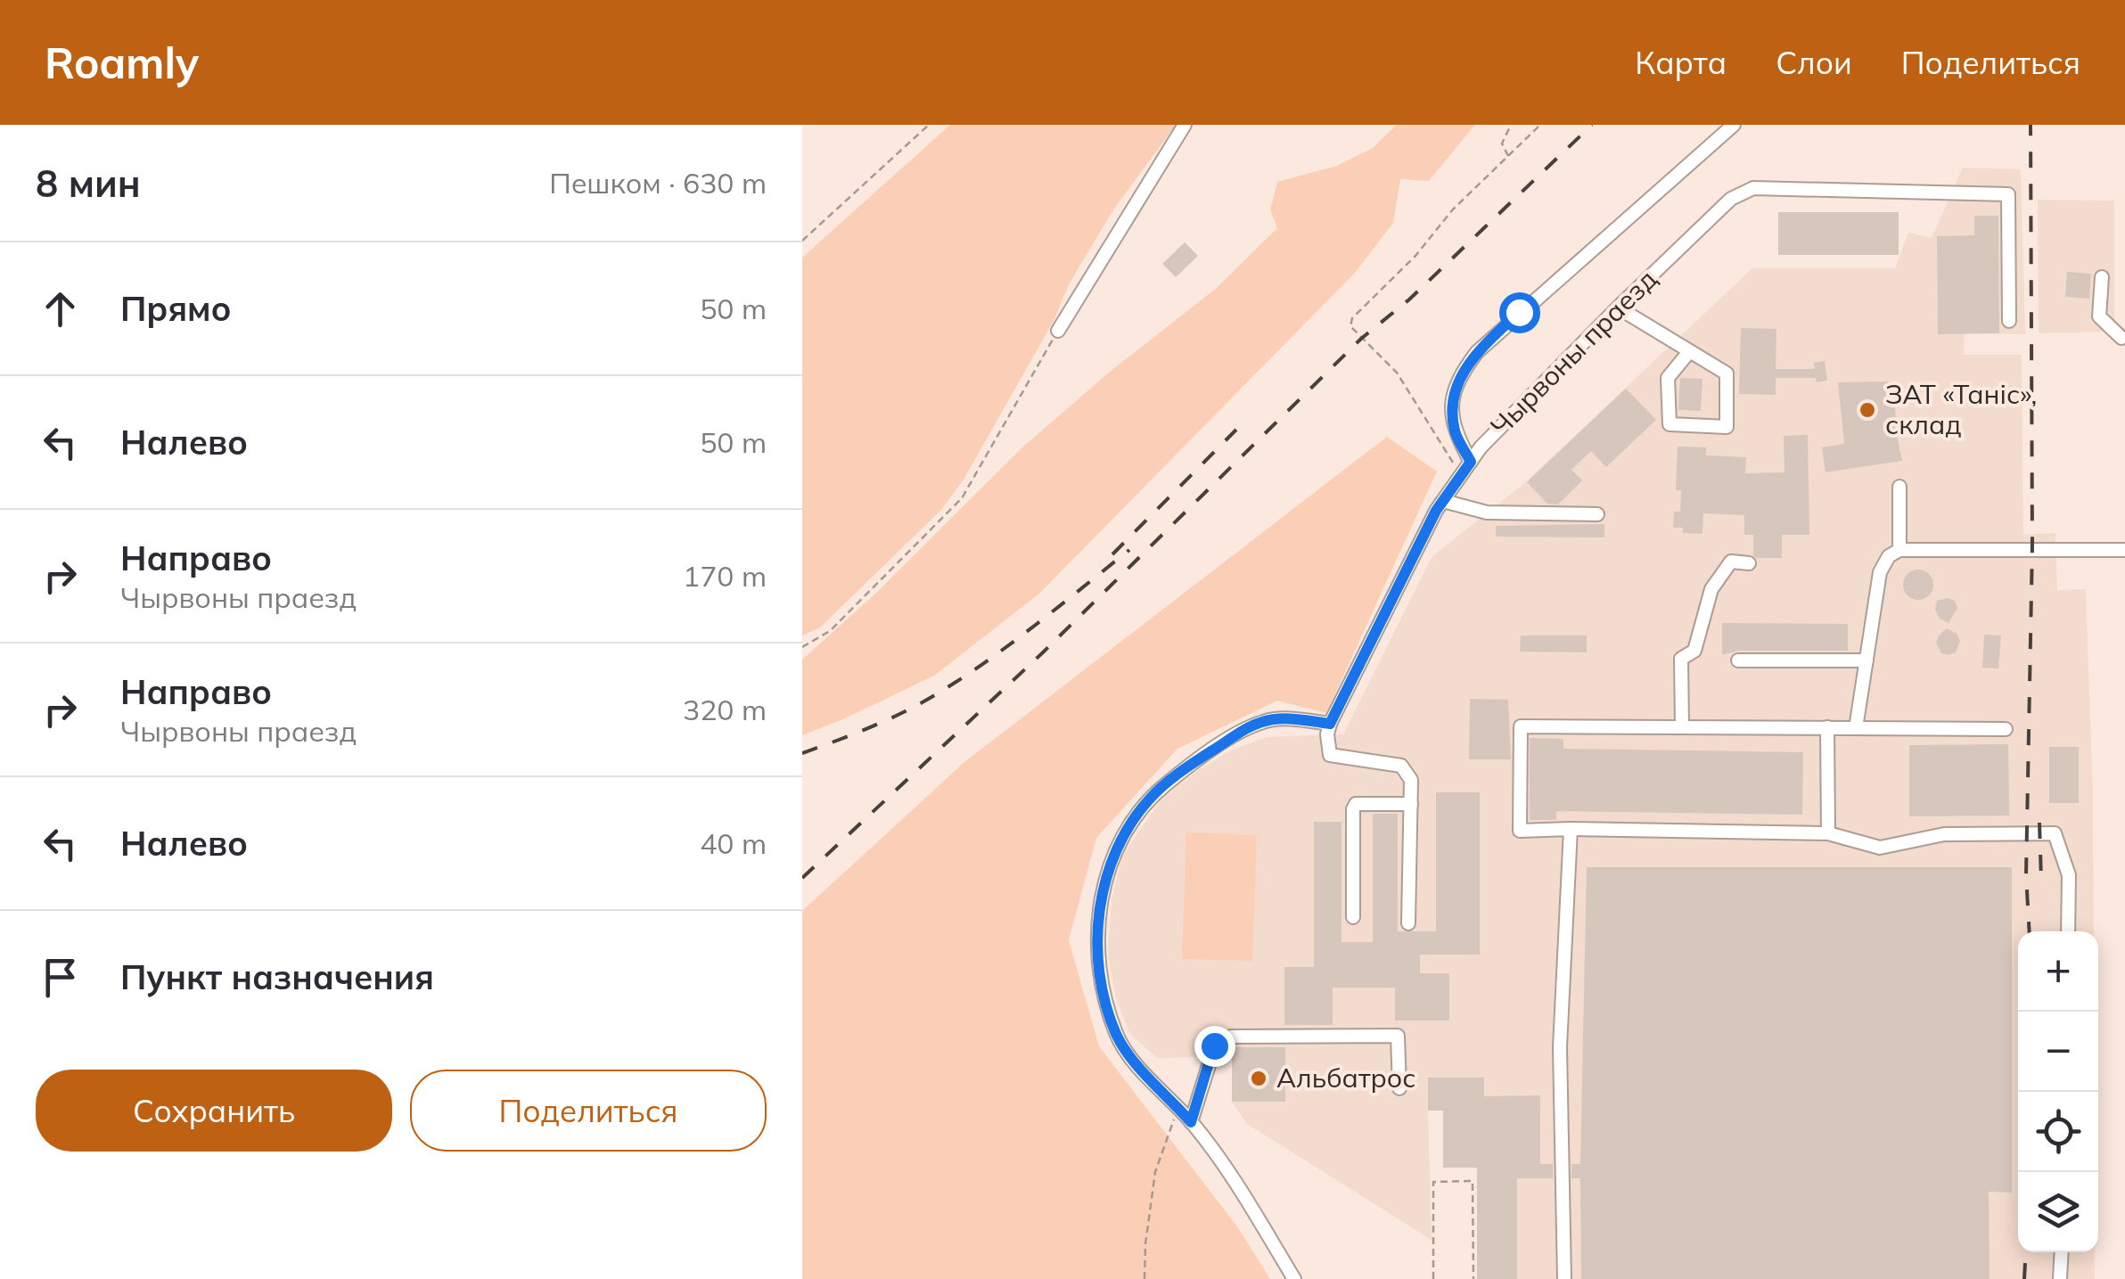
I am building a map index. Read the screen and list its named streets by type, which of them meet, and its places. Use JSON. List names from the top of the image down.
{
  "streets": {
    "street": ["Чырвоны праезд"]
  },
  "places": ["ЗАТ «Таніс», склад", "Альбатрос"],
  "page": {
    "header": "Roamly",
    "nav": ["Карта", "Слои", "Поделиться"],
    "heading": ["8 мин", "Пешком · 630 m"],
    "list": [
      ["Прямо", "50 m"],
      ["Налево", "50 m"],
      ["Направо", "Чырвоны праезд", "170 m"],
      ["Направо", "Чырвоны праезд", "320 m"],
      ["Налево", "40 m"],
      "Пункт назначения"
    ],
    "map_buttons": ["+", "−"],
    "buttons": ["Сохранить", "Поделиться"]
  }
}
